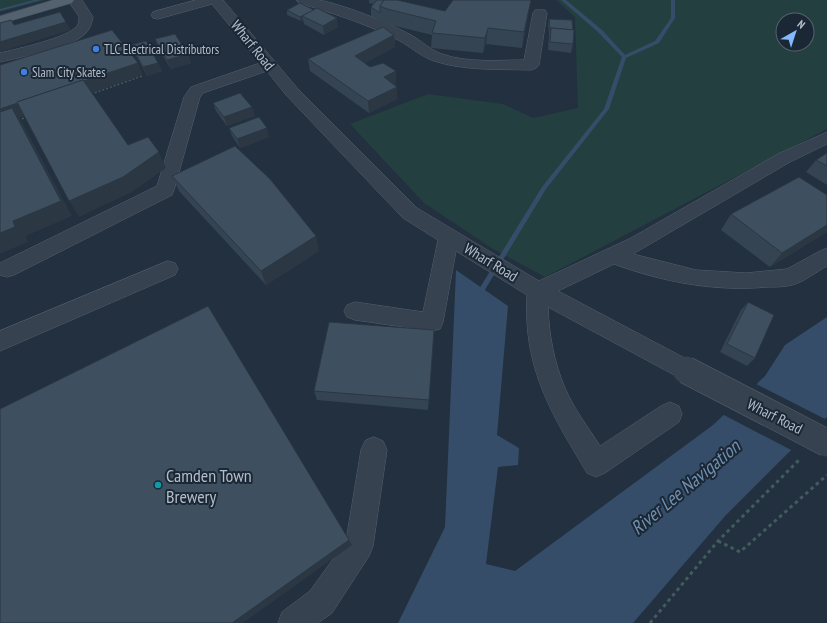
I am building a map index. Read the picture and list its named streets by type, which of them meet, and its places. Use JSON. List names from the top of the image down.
{
  "streets": {
    "street": ["Wharf Road"]
  },
  "water": ["River Lee Navigation"],
  "places": ["TLC Electrical Distributors", "Slam City Skates", "Camden Town Brewery"],
  "north": "top right"
}
